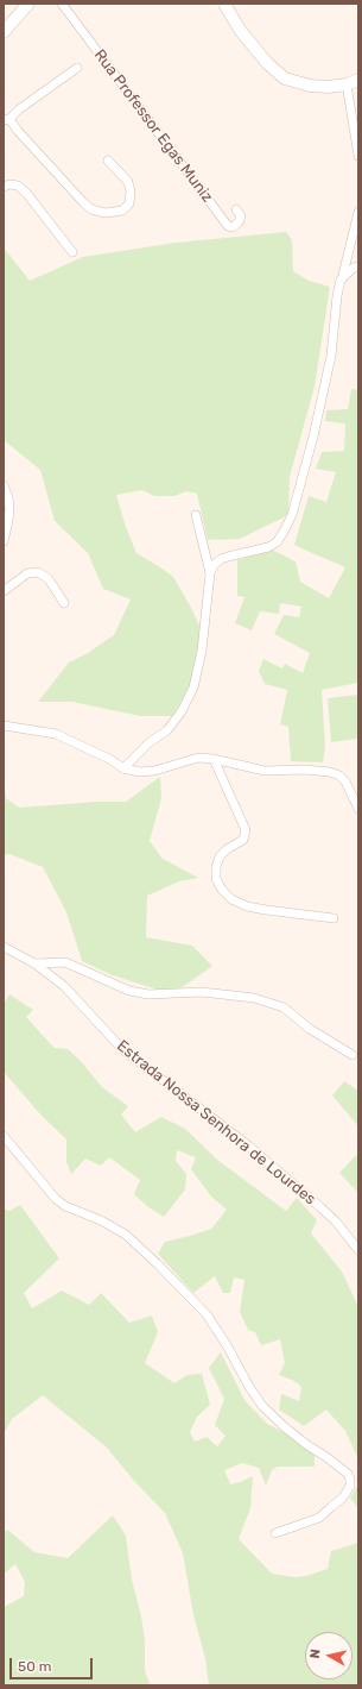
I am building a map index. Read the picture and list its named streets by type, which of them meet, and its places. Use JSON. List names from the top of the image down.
{
  "streets": {
    "street": ["Rua Professor Egas Muniz", "Estrada Nossa Senhora de Lourdes"]
  },
  "scale_bar": "50 m",
  "north": "left"
}
